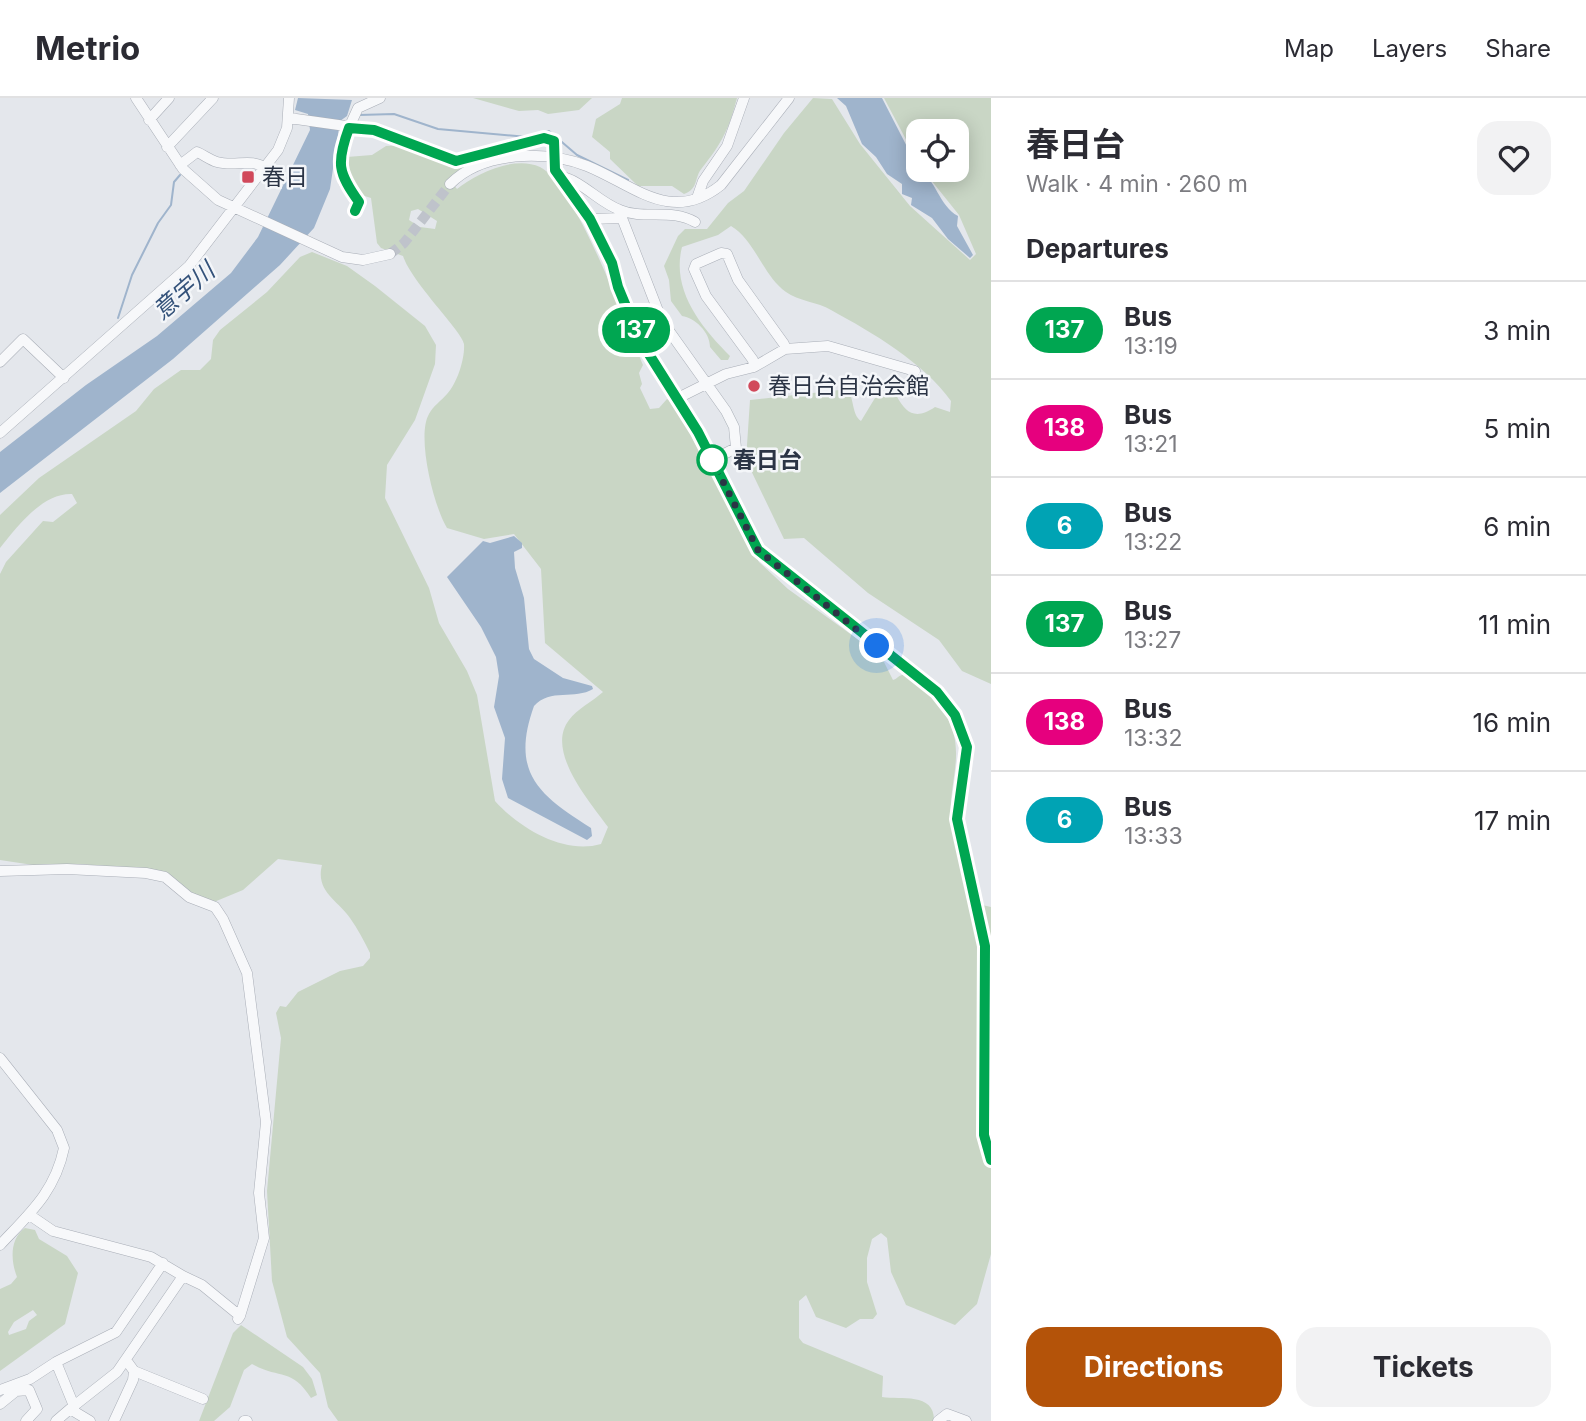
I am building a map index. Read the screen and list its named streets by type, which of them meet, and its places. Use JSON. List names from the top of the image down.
{
  "water": ["意宇川"],
  "places": {
    "transit": ["春日"],
    "other": ["春日台自治会館", "春日台"]
  },
  "lines": ["bus line 137"],
  "page": {
    "header": "Metrio",
    "nav": ["Map", "Layers", "Share"],
    "on_map": "137",
    "heading": [
      ["春日台", "Walk · 4 min · 260 m"],
      "Departures"
    ],
    "list": [
      {
        "mark": "137",
        "name": "Bus",
        "note": "13:19",
        "value": "3 min"
      },
      {
        "mark": "138",
        "name": "Bus",
        "note": "13:21",
        "value": "5 min"
      },
      {
        "mark": "6",
        "name": "Bus",
        "note": "13:22",
        "value": "6 min"
      },
      {
        "mark": "137",
        "name": "Bus",
        "note": "13:27",
        "value": "11 min"
      },
      {
        "mark": "138",
        "name": "Bus",
        "note": "13:32",
        "value": "16 min"
      },
      {
        "mark": "6",
        "name": "Bus",
        "note": "13:33",
        "value": "17 min"
      }
    ],
    "buttons": ["Directions", "Tickets"]
  }
}
